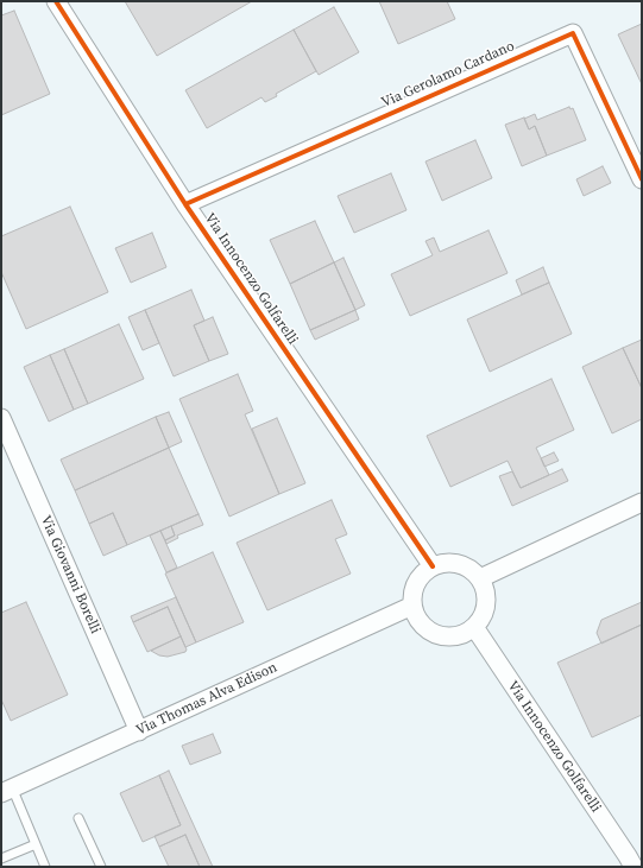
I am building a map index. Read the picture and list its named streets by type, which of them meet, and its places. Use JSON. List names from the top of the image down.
{
  "streets": {
    "street": [
      "Via Gerolamo Cardano",
      "Via Innocenzo Golfarelli",
      "Via Giovanni Borelli",
      "Via Thomas Alva Edison"
    ]
  },
  "crossings": [
    ["Via Gerolamo Cardano", "Via Innocenzo Golfarelli"],
    ["Via Innocenzo Golfarelli", "Via Thomas Alva Edison"],
    ["Via Giovanni Borelli", "Via Thomas Alva Edison"]
  ]
}
